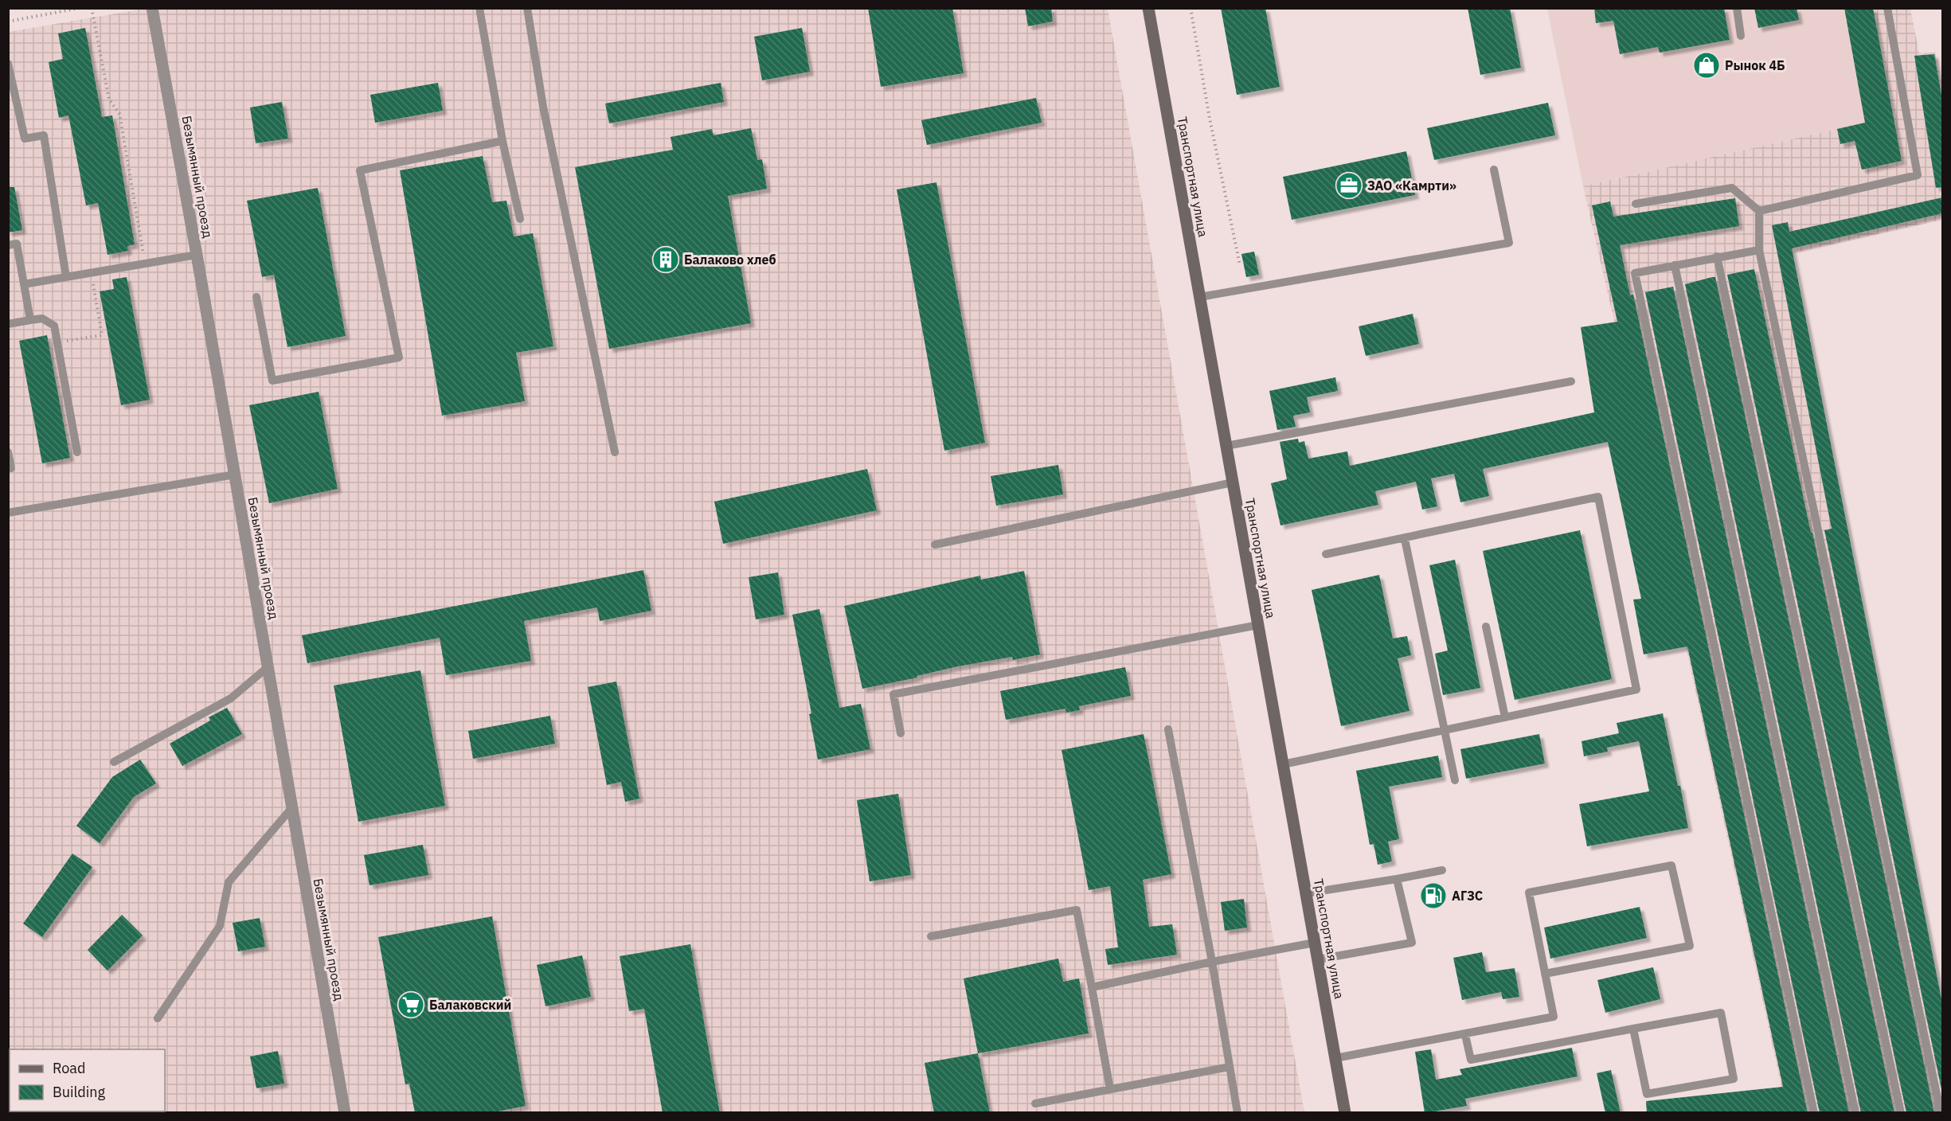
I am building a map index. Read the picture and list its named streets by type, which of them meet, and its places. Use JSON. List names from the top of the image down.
{
  "streets": {
    "main road": ["Транспортная улица"],
    "street": ["Безымянный проезд"]
  },
  "places": {
    "shop": ["Рынок 4Б"],
    "office": ["ЗАО «Камрти»"],
    "building": ["Балаково хлеб"],
    "fuel station": ["АГЗС"],
    "supermarket": ["Балаковский"]
  },
  "legend": ["Road", "Building"]
}
